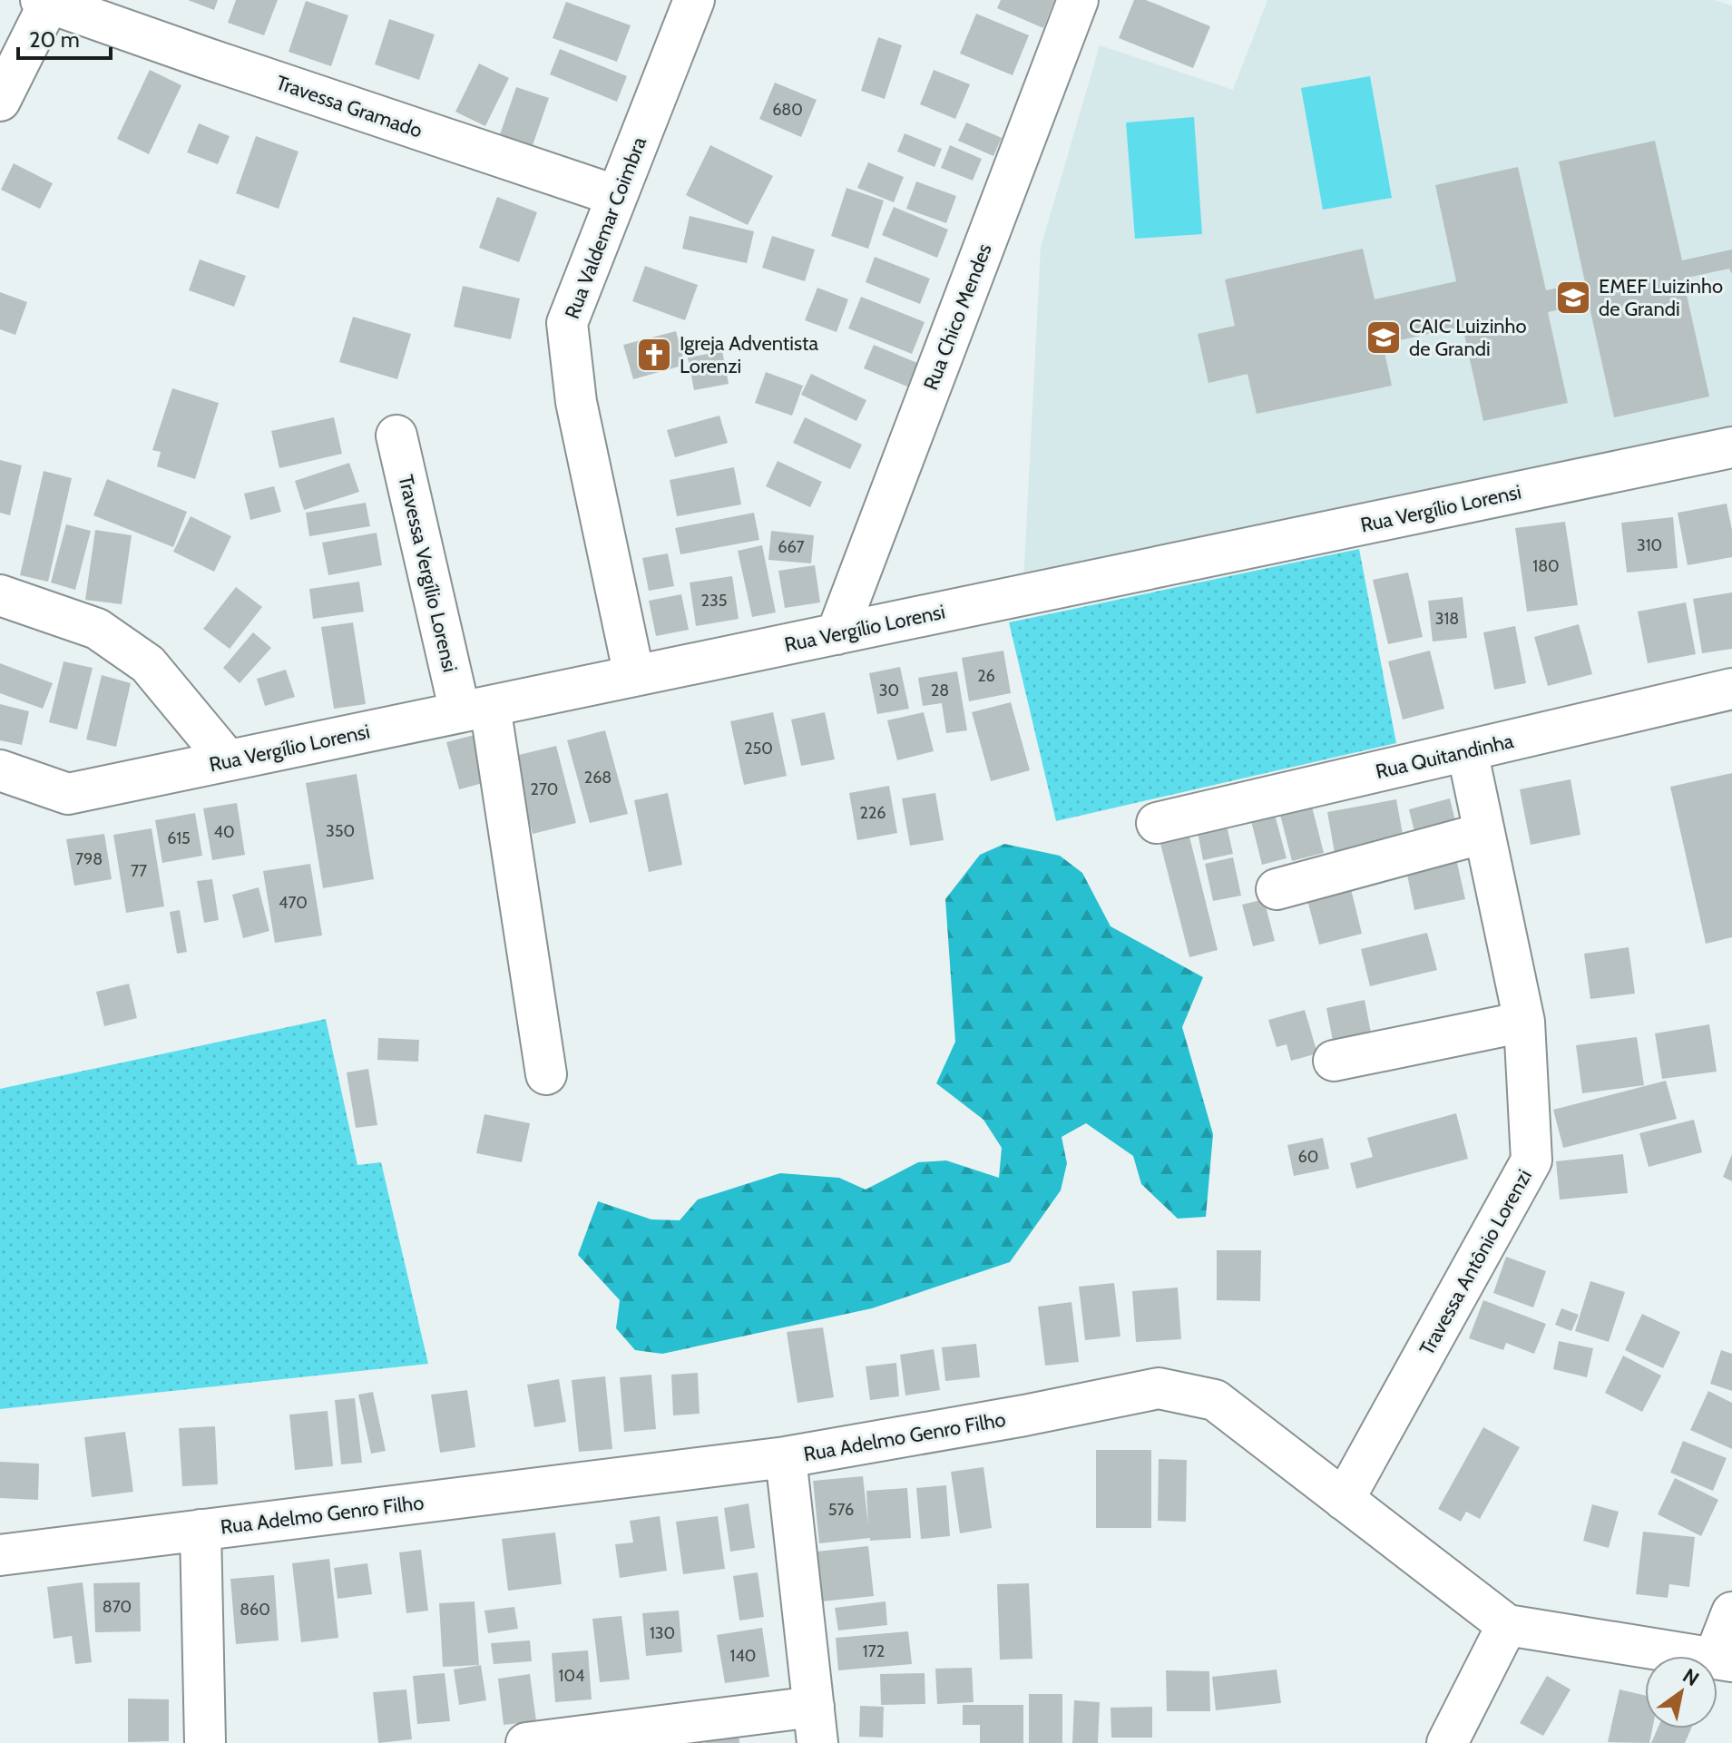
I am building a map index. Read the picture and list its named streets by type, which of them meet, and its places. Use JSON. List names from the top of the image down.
{
  "streets": {
    "street": [
      "Travessa Gramado",
      "Rua Valdemar Coimbra",
      "Rua Chico Mendes",
      "Rua Vergílio Lorensi",
      "Travessa Vergílio Lorensi",
      "Rua Quitandinha",
      "Travessa Antônio Lorenzi",
      "Rua Adelmo Genro Filho"
    ]
  },
  "crossings": [
    ["Travessa Gramado", "Rua Valdemar Coimbra"],
    ["Rua Valdemar Coimbra", "Rua Vergílio Lorensi"],
    ["Rua Chico Mendes", "Rua Vergílio Lorensi"],
    ["Rua Vergílio Lorensi", "Travessa Vergílio Lorensi"],
    ["Rua Quitandinha", "Travessa Antônio Lorenzi"],
    ["Travessa Antônio Lorenzi", "Rua Adelmo Genro Filho"]
  ],
  "places": {
    "school or university": ["EMEF Luizinho de Grandi", "CAIC Luizinho de Grandi"],
    "church": ["Igreja Adventista Lorenzi"]
  },
  "house_numbers": [
    "680",
    "310",
    "667",
    "180",
    "235",
    "318",
    "26",
    "30",
    "28",
    "250",
    "268",
    "270",
    "226",
    "350",
    "40",
    "615",
    "798",
    "77",
    "470",
    "60",
    "576",
    "870",
    "860",
    "130",
    "172",
    "140",
    "104"
  ],
  "scale_bar": "20 m",
  "north": "top right"
}
